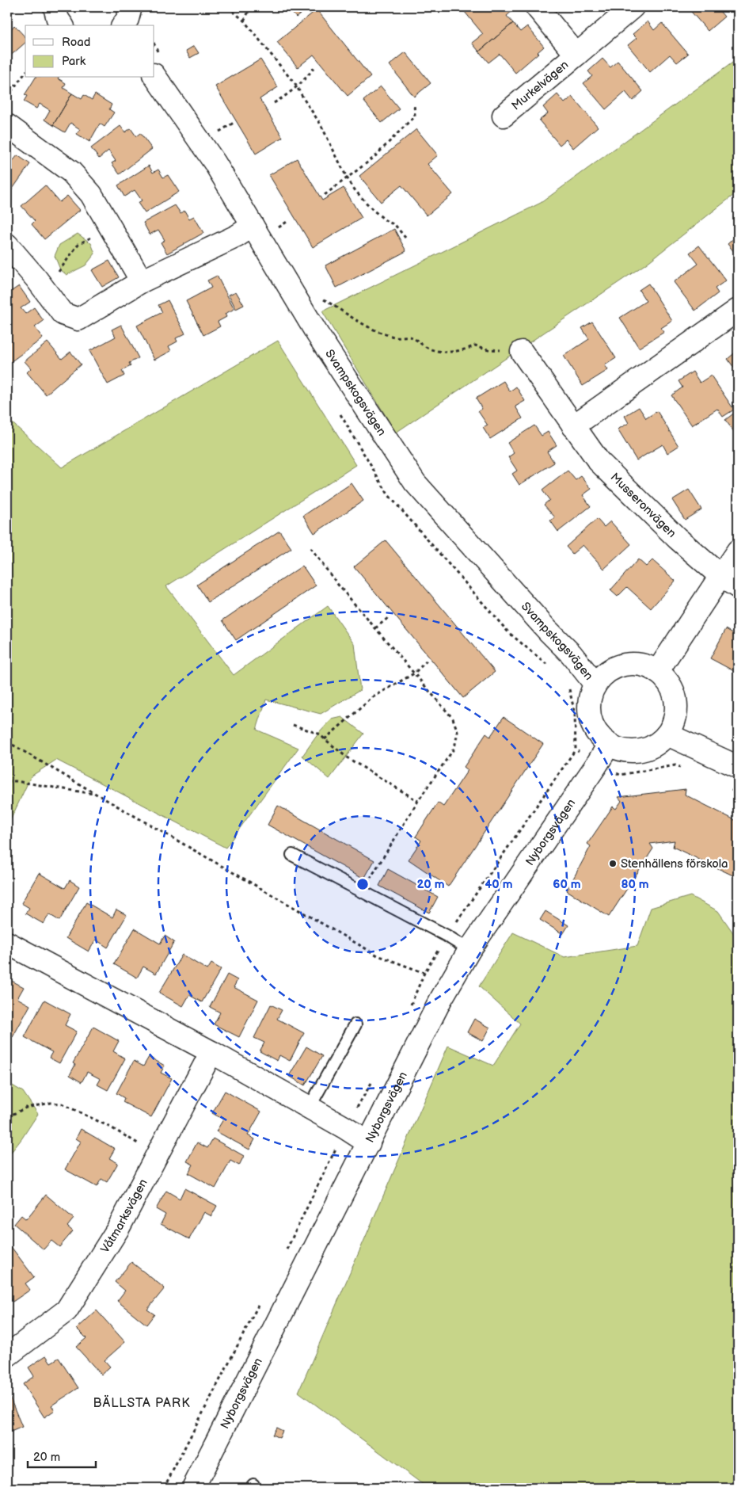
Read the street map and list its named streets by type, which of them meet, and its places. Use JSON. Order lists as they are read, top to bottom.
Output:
{
  "streets": {
    "street": [
      "Murkelvägen",
      "Svampskogsvägen",
      "Musseronvägen",
      "Nyborgsvägen",
      "Våtmarksvägen"
    ]
  },
  "crossings": [
    ["Svampskogsvägen", "Nyborgsvägen"]
  ],
  "districts": ["BÄLLSTA PARK"],
  "places": ["Stenhällens förskola"],
  "legend": ["Road", "Park"],
  "scale_bar": "20 m",
  "rings": [
    "20 m",
    "40 m",
    "60 m",
    "80 m"
  ]
}
